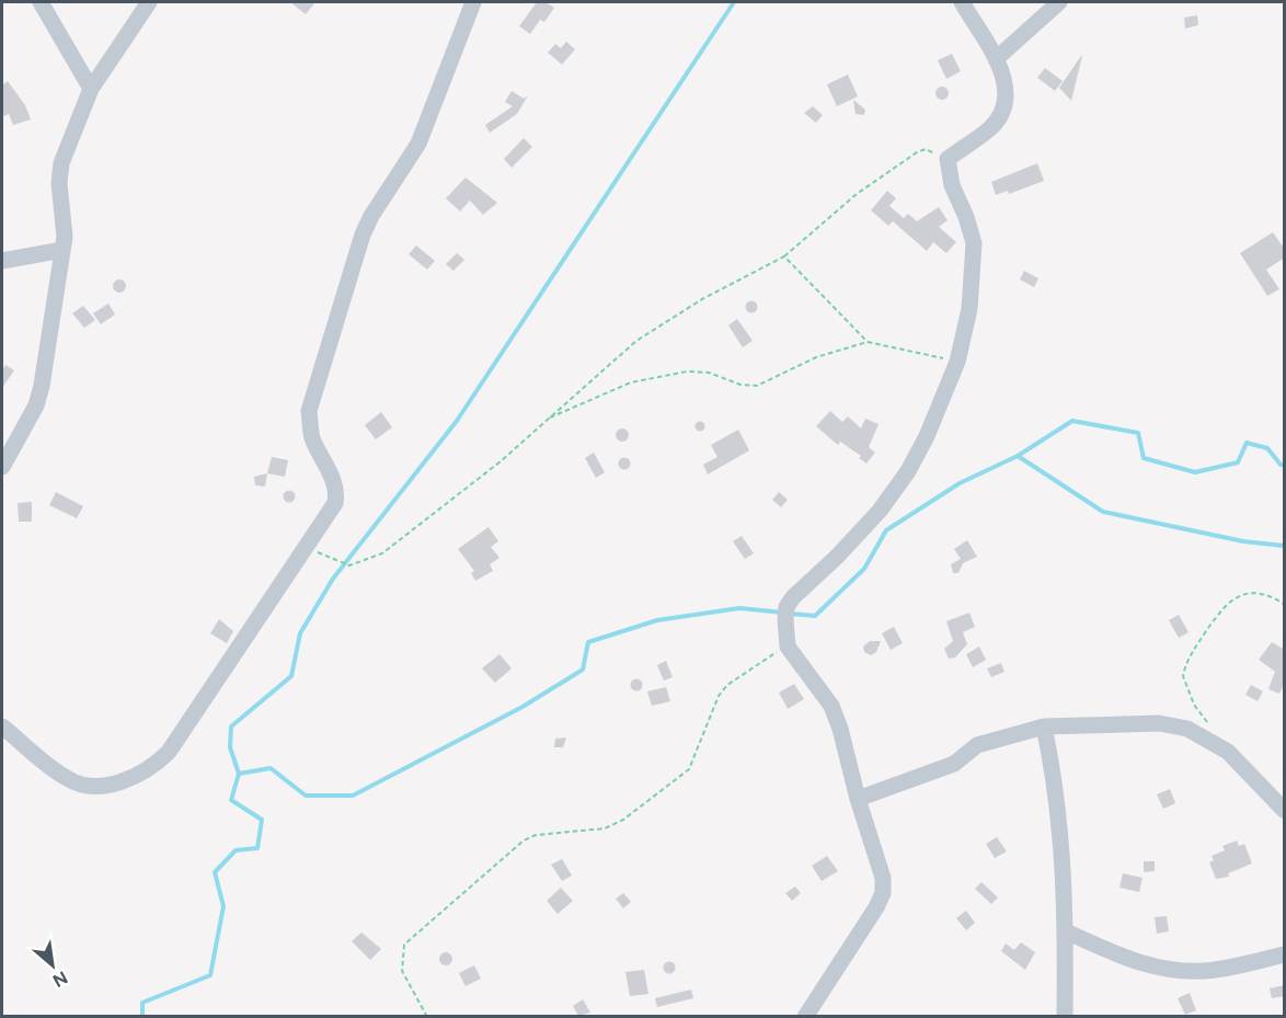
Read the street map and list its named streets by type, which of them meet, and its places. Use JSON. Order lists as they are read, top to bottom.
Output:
{
  "north": "bottom right"
}
